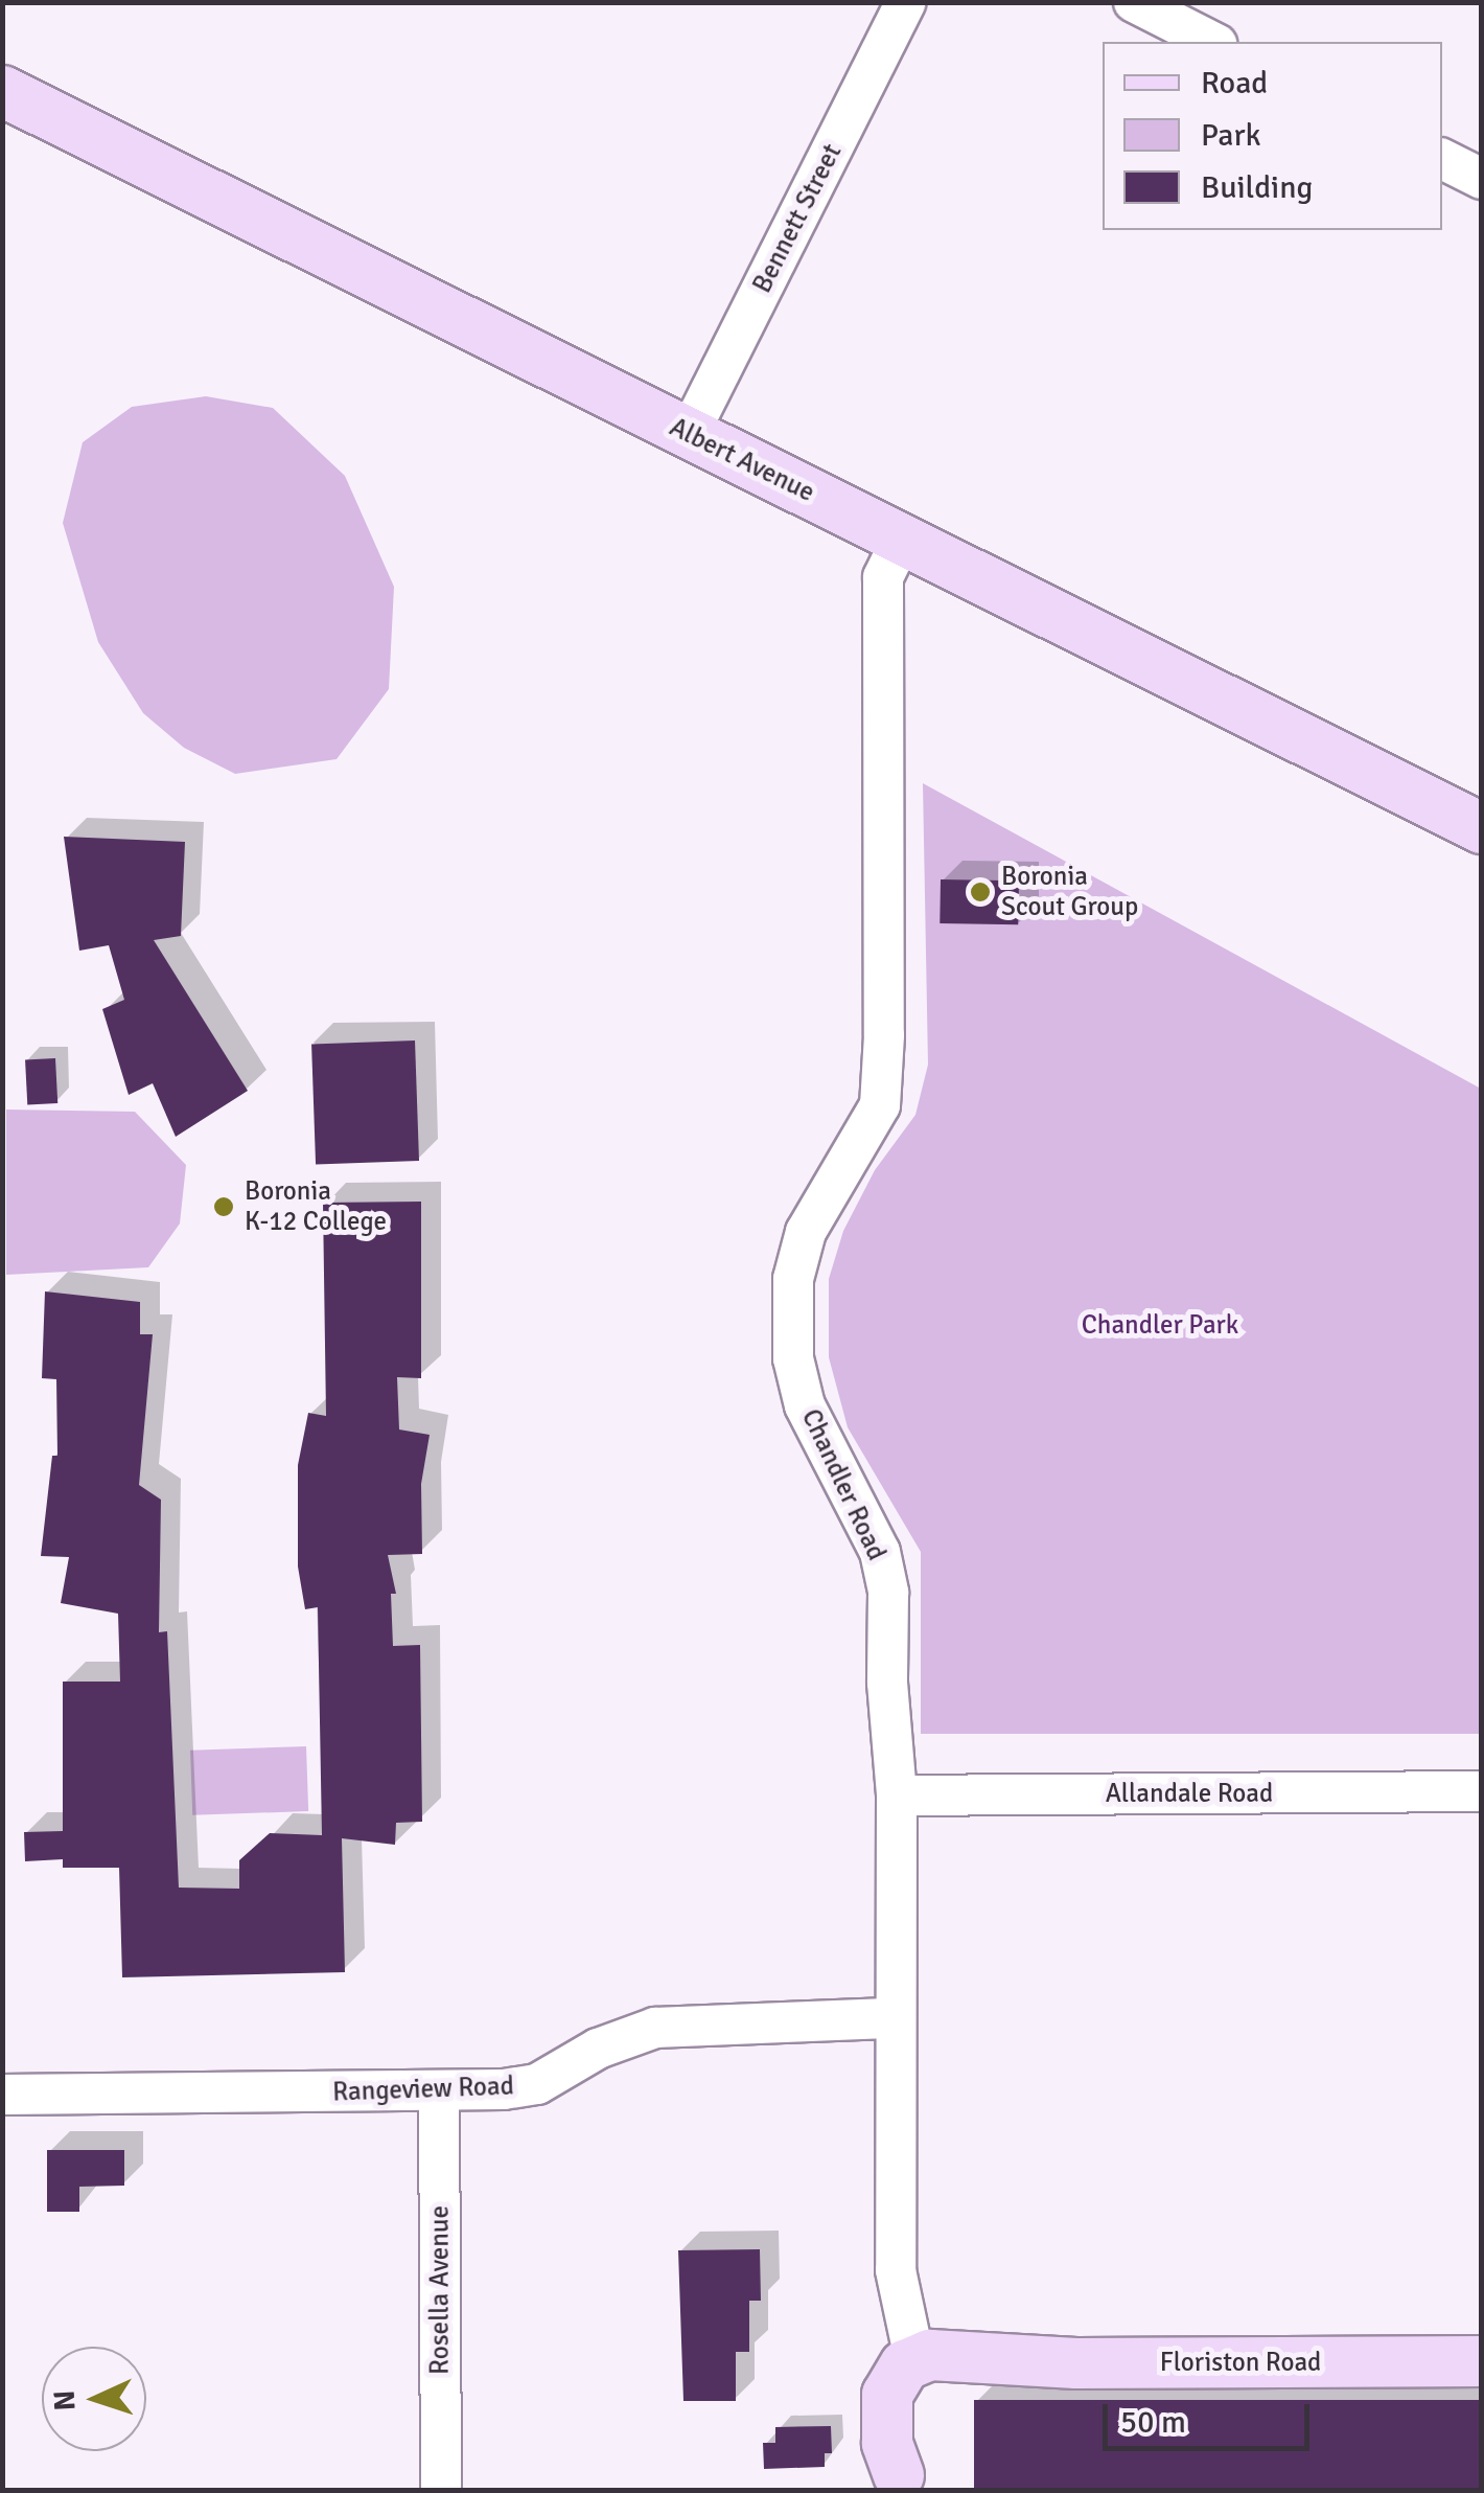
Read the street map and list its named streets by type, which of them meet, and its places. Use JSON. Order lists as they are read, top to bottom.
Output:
{
  "streets": {
    "main road": ["Albert Avenue", "Floriston Road"],
    "street": [
      "Bennett Street",
      "Chandler Road",
      "Allandale Road",
      "Rangeview Road",
      "Rosella Avenue"
    ]
  },
  "crossings": [
    ["Bennett Street", "Albert Avenue"],
    ["Albert Avenue", "Chandler Road"],
    ["Chandler Road", "Allandale Road"],
    ["Chandler Road", "Rangeview Road"],
    ["Chandler Road", "Floriston Road"],
    ["Rangeview Road", "Rosella Avenue"]
  ],
  "parks": ["Chandler Park"],
  "places": ["Boronia Scout Group", "Boronia K-12 College"],
  "legend": ["Road", "Park", "Building"],
  "scale_bar": "50 m",
  "north": "left"
}
